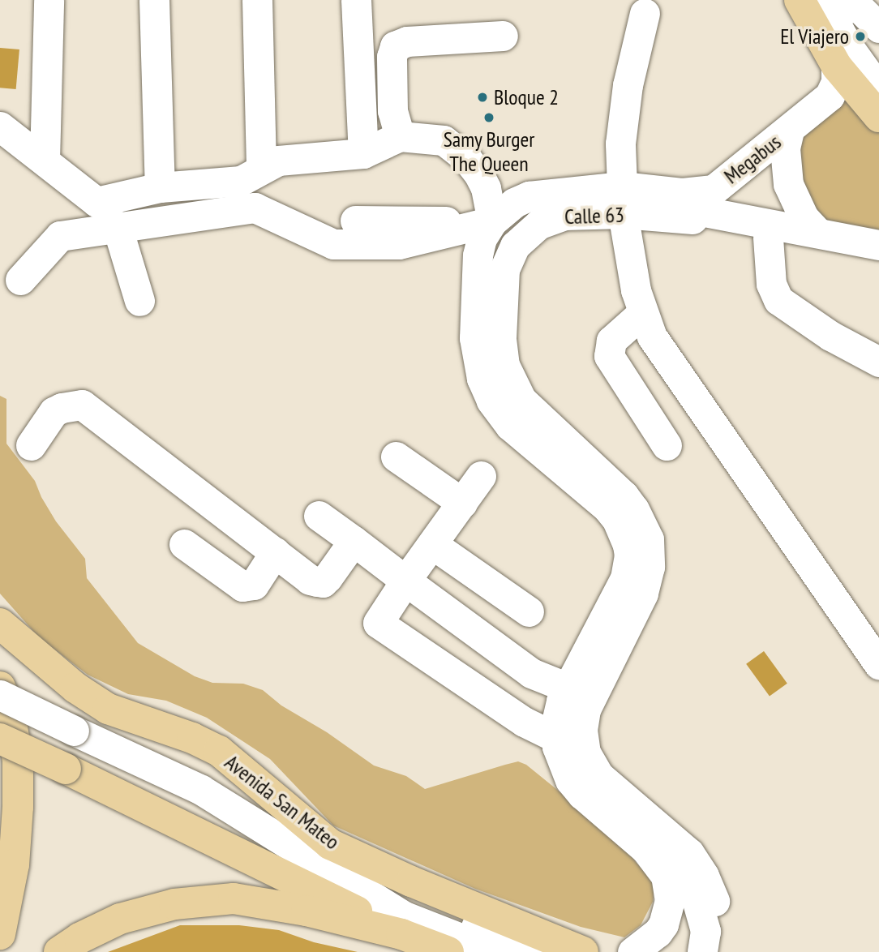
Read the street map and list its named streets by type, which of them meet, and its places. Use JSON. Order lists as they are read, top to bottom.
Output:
{
  "streets": {
    "main road": ["Avenida San Mateo"],
    "street": ["Megabus", "Calle 63"]
  },
  "crossings": [
    ["Megabus", "Calle 63"]
  ],
  "places": ["El Viajero", "Bloque 2", "Samy Burger The Queen"]
}
